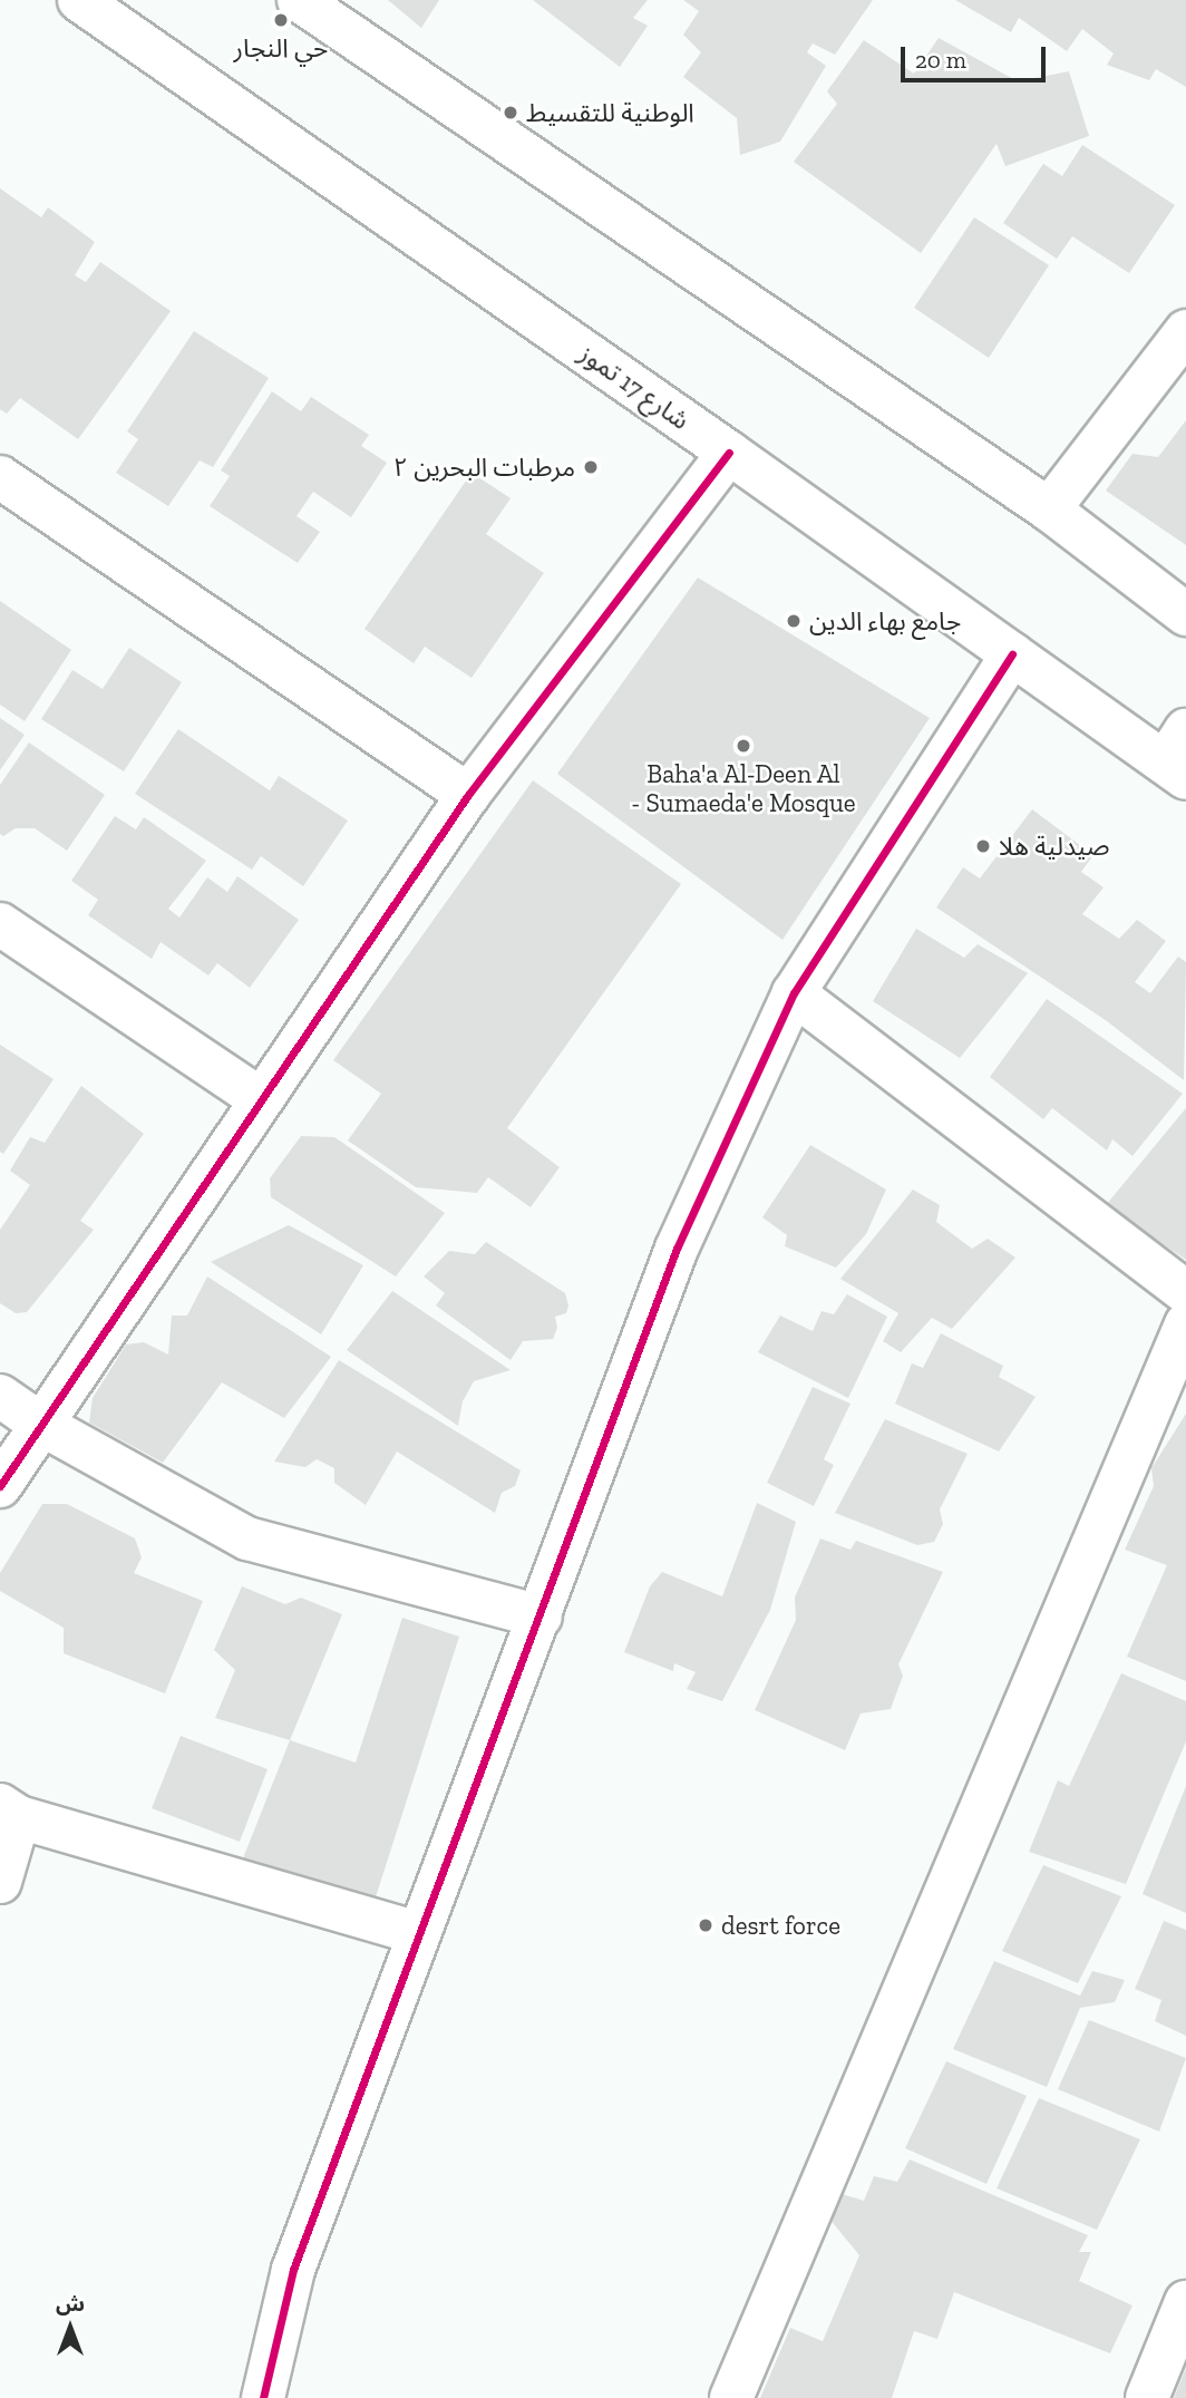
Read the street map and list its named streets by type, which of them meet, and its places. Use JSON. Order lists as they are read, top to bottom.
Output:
{
  "streets": {
    "street": ["شارع 17 تموز"]
  },
  "places": [
    "حي النجار",
    "الوطنية للتقسيط",
    "مرطبات البحرين ٢",
    "جامع بهاء الدين",
    "Baha'a Al-Deen Al - Sumaeda'e Mosque",
    "صيدلية هلا",
    "desrt force"
  ],
  "scale_bar": "20 m",
  "north": "top"
}
